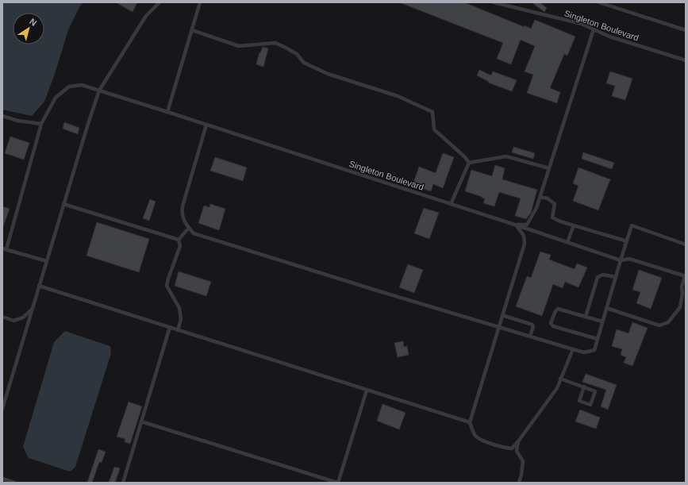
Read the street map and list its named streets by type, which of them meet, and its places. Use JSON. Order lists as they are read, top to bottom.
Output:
{
  "streets": {
    "lane": ["Singleton Boulevard"]
  },
  "north": "top right"
}
